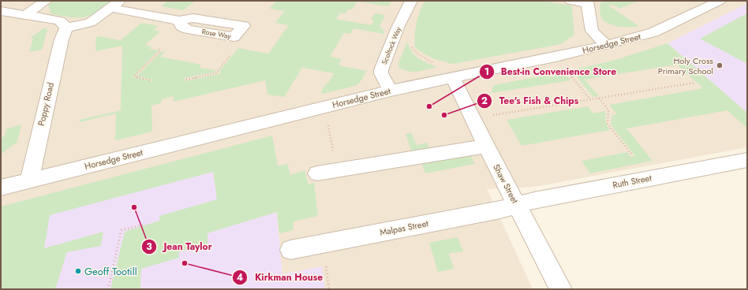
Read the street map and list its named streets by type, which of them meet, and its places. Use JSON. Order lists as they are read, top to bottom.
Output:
{
  "streets": {
    "street": [
      "Rose Way",
      "Horsedge Street",
      "Scoltock Way",
      "Poppy Road",
      "Ruth Street",
      "Shaw Street",
      "Malpas Street"
    ]
  },
  "crossings": [
    ["Horsedge Street", "Scoltock Way"],
    ["Horsedge Street", "Poppy Road"],
    ["Horsedge Street", "Shaw Street"],
    ["Ruth Street", "Shaw Street"],
    ["Ruth Street", "Malpas Street"],
    ["Shaw Street", "Malpas Street"]
  ],
  "places": [
    "Holy Cross Primary School",
    "Best-in Convenience Store",
    "Tee's Fish & Chips",
    "Jean Taylor",
    "Kirkman House",
    "Geoff Tootill"
  ]
}
